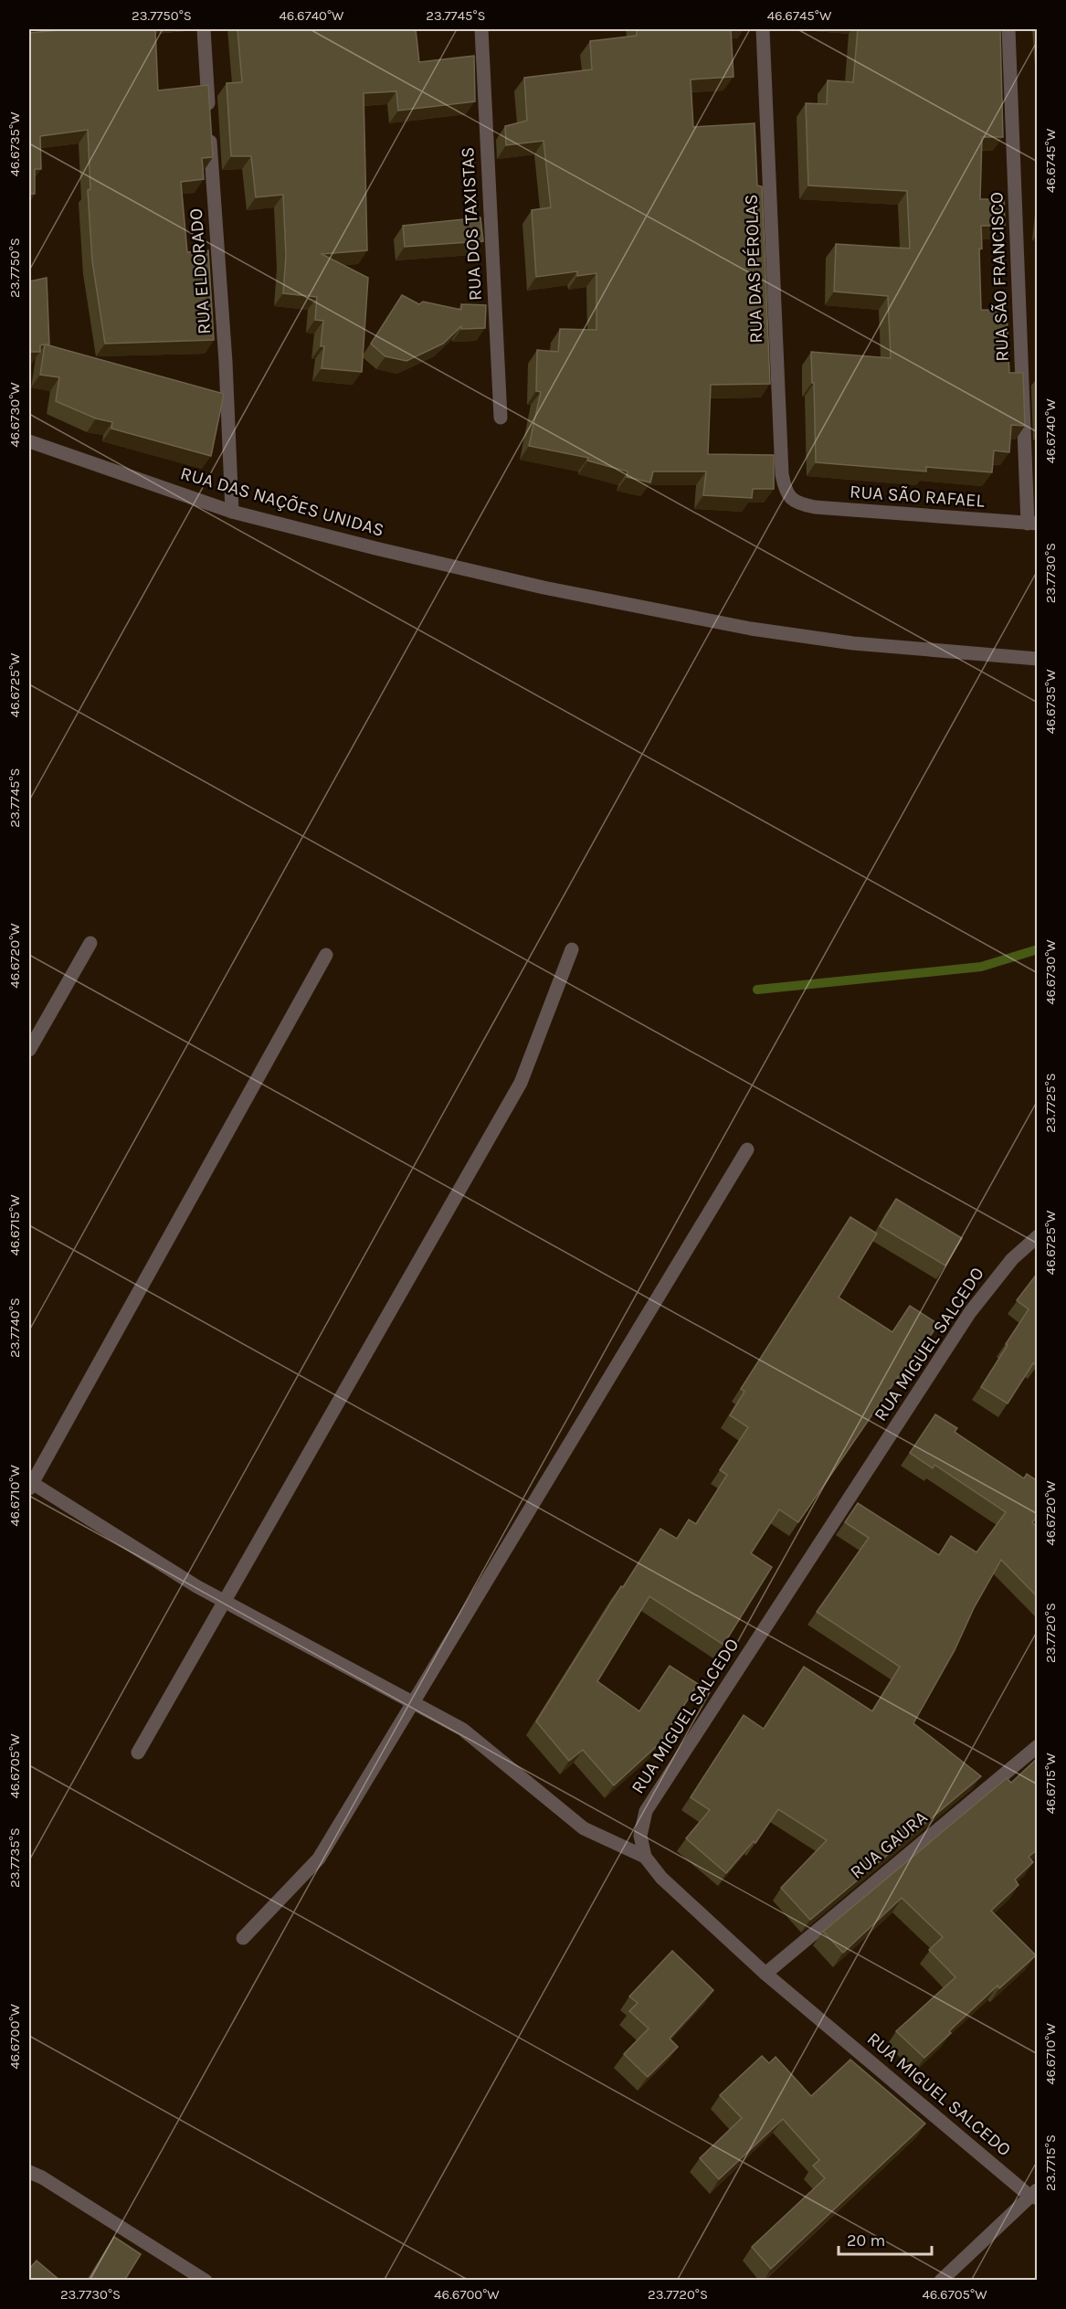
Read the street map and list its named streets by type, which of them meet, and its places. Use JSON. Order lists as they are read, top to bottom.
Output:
{
  "streets": {
    "street": [
      "RUA DOS TAXISTAS",
      "RUA DAS PÉROLAS",
      "RUA ELDORADO",
      "RUA SÃO FRANCISCO",
      "RUA SÃO RAFAEL",
      "RUA DAS NAÇÕES UNIDAS",
      "RUA MIGUEL SALCEDO",
      "RUA GAURA"
    ]
  },
  "crossings": [
    ["RUA DAS PÉROLAS", "RUA SÃO RAFAEL"],
    ["RUA ELDORADO", "RUA DAS NAÇÕES UNIDAS"],
    ["RUA SÃO FRANCISCO", "RUA SÃO RAFAEL"],
    ["RUA MIGUEL SALCEDO", "RUA GAURA"]
  ],
  "scale_bar": "20 m",
  "coordinates": [
    "23.7750°S",
    "46.6740°W",
    "23.7745°S",
    "46.6745°W",
    "46.6735°W",
    "46.6730°W",
    "23.7730°S",
    "46.6725°W",
    "46.6720°W",
    "23.7725°S",
    "46.6715°W",
    "23.7740°S",
    "46.6710°W",
    "23.7720°S",
    "46.6705°W",
    "23.7735°S",
    "46.6700°W",
    "23.7715°S"
  ]
}
